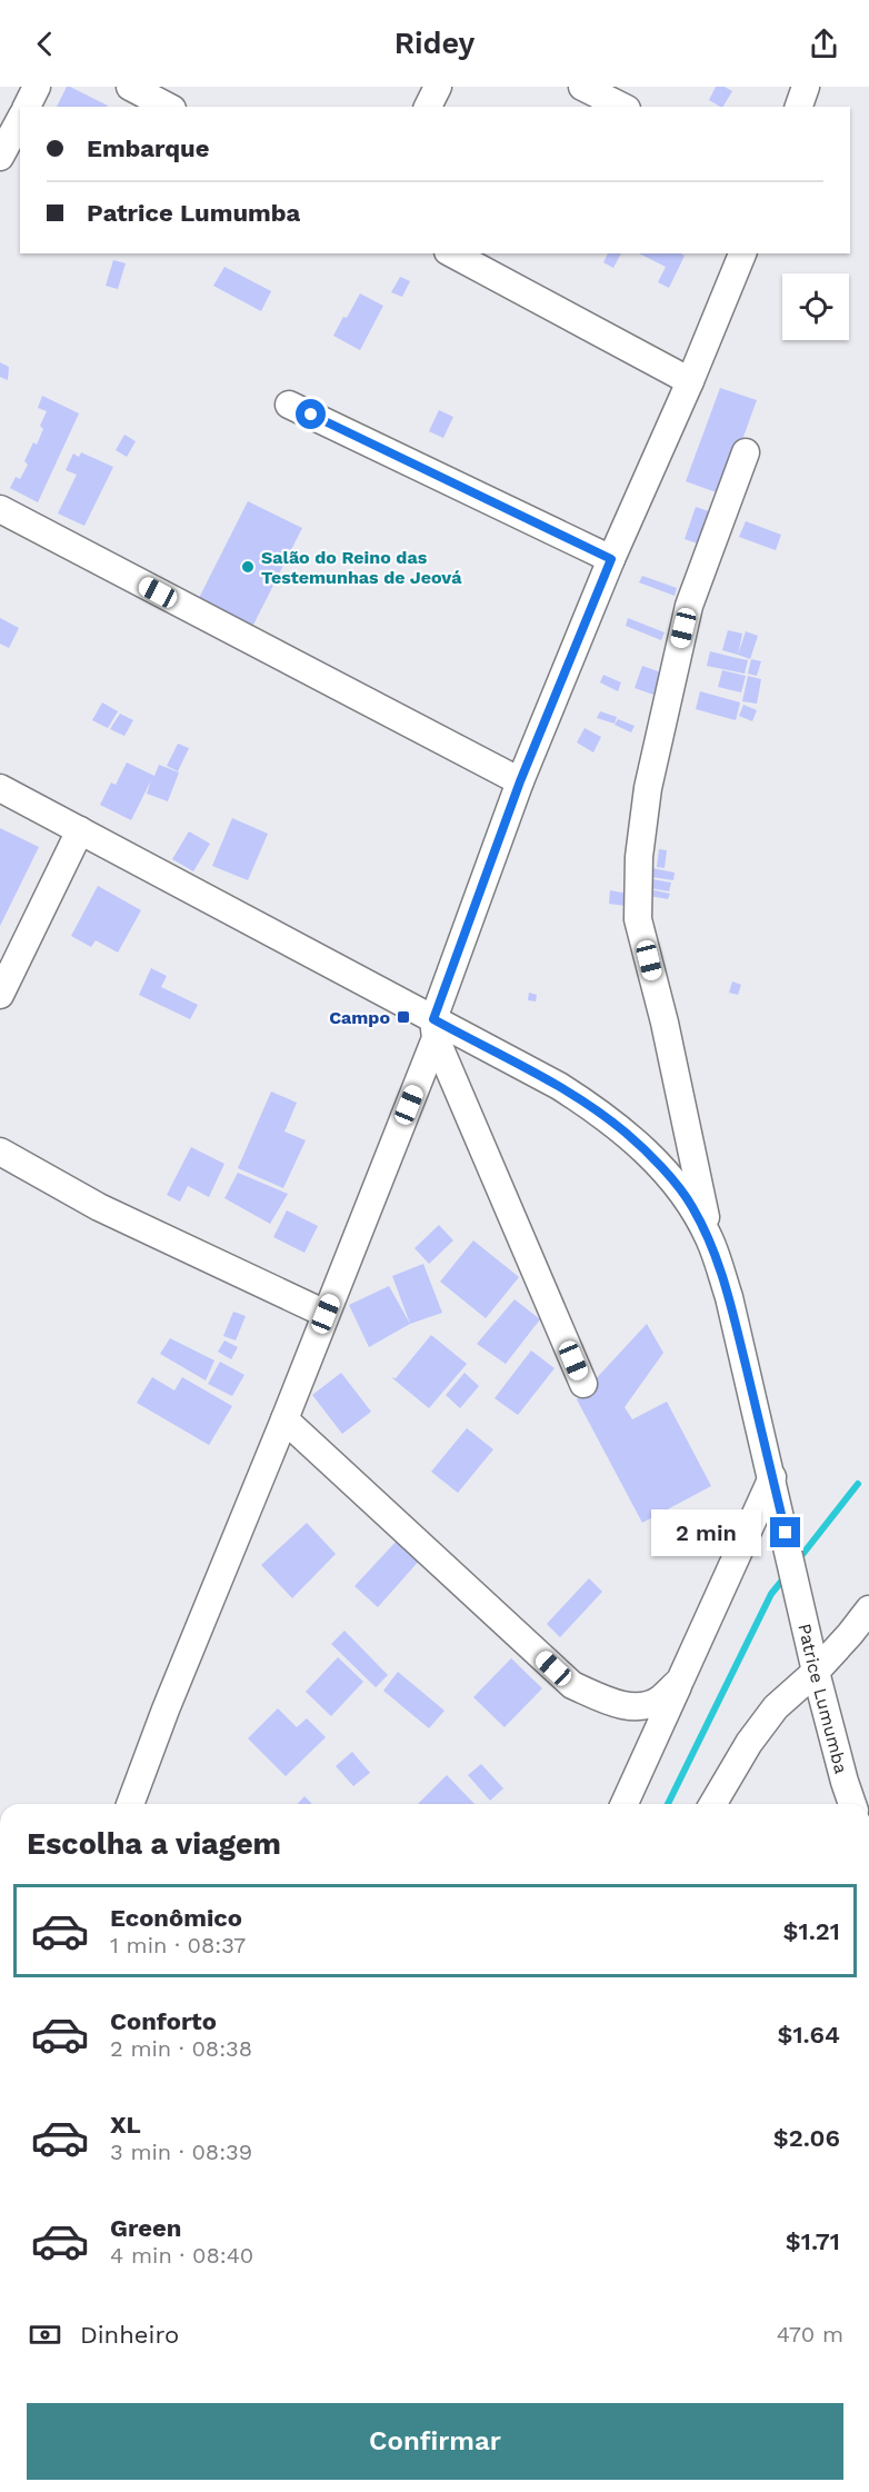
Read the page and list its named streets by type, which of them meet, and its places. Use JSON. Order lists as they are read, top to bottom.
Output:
{
  "streets": {
    "street": ["Patrice Lumumba"]
  },
  "places": {
    "other": ["Salão do Reino das Testemunhas de Jeová"],
    "transit": ["Campo"]
  },
  "page": {
    "header": "Ridey",
    "banner": ["Embarque", "Patrice Lumumba"],
    "bubble": "2 min",
    "heading": "Escolha a viagem",
    "list": [
      {
        "name": "Econômico",
        "note": "1 min · 08:37",
        "value": "$1.21"
      },
      {
        "name": "Conforto",
        "note": "2 min · 08:38",
        "value": "$1.64"
      },
      {
        "name": "XL",
        "note": "3 min · 08:39",
        "value": "$2.06"
      },
      {
        "name": "Green",
        "note": "4 min · 08:40",
        "value": "$1.71"
      }
    ],
    "pay": ["Dinheiro", "470 m"],
    "buttons": "Confirmar"
  }
}
